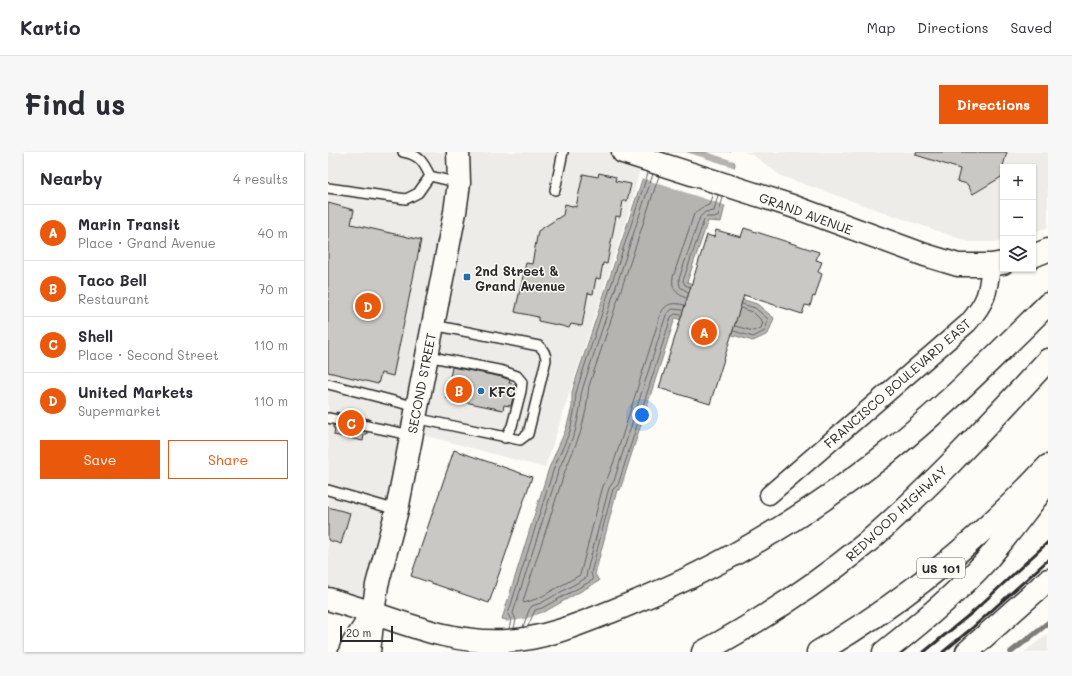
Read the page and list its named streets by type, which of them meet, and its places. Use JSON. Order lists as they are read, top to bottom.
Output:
{
  "streets": {
    "main road": [
      "GRAND AVENUE",
      "SECOND STREET",
      "REDWOOD HIGHWAY",
      "US 101"
    ],
    "street": ["FRANCISCO BOULEVARD EAST"]
  },
  "crossings": [
    ["GRAND AVENUE", "FRANCISCO BOULEVARD EAST"]
  ],
  "places": {
    "transit": ["2nd Street & Grand Avenue"],
    "other": ["KFC"]
  },
  "scale_bar": "20 m",
  "page": {
    "header": "Kartio",
    "nav": ["Map", "Directions", "Saved"],
    "buttons": [
      "Directions",
      ["Save", "Share"]
    ],
    "title": "Find us",
    "heading": ["Nearby", "4 results"],
    "map_buttons": ["+", "−"],
    "list": [
      {
        "mark": "A",
        "name": "Marin Transit",
        "note": "Place · Grand Avenue",
        "value": "40 m"
      },
      {
        "mark": "B",
        "name": "Taco Bell",
        "note": "Restaurant",
        "value": "70 m"
      },
      {
        "mark": "C",
        "name": "Shell",
        "note": "Place · Second Street",
        "value": "110 m"
      },
      {
        "mark": "D",
        "name": "United Markets",
        "note": "Supermarket",
        "value": "110 m"
      }
    ],
    "pins": [
      "D",
      "A",
      "B",
      "C"
    ],
    "scale": "20 m"
  }
}
